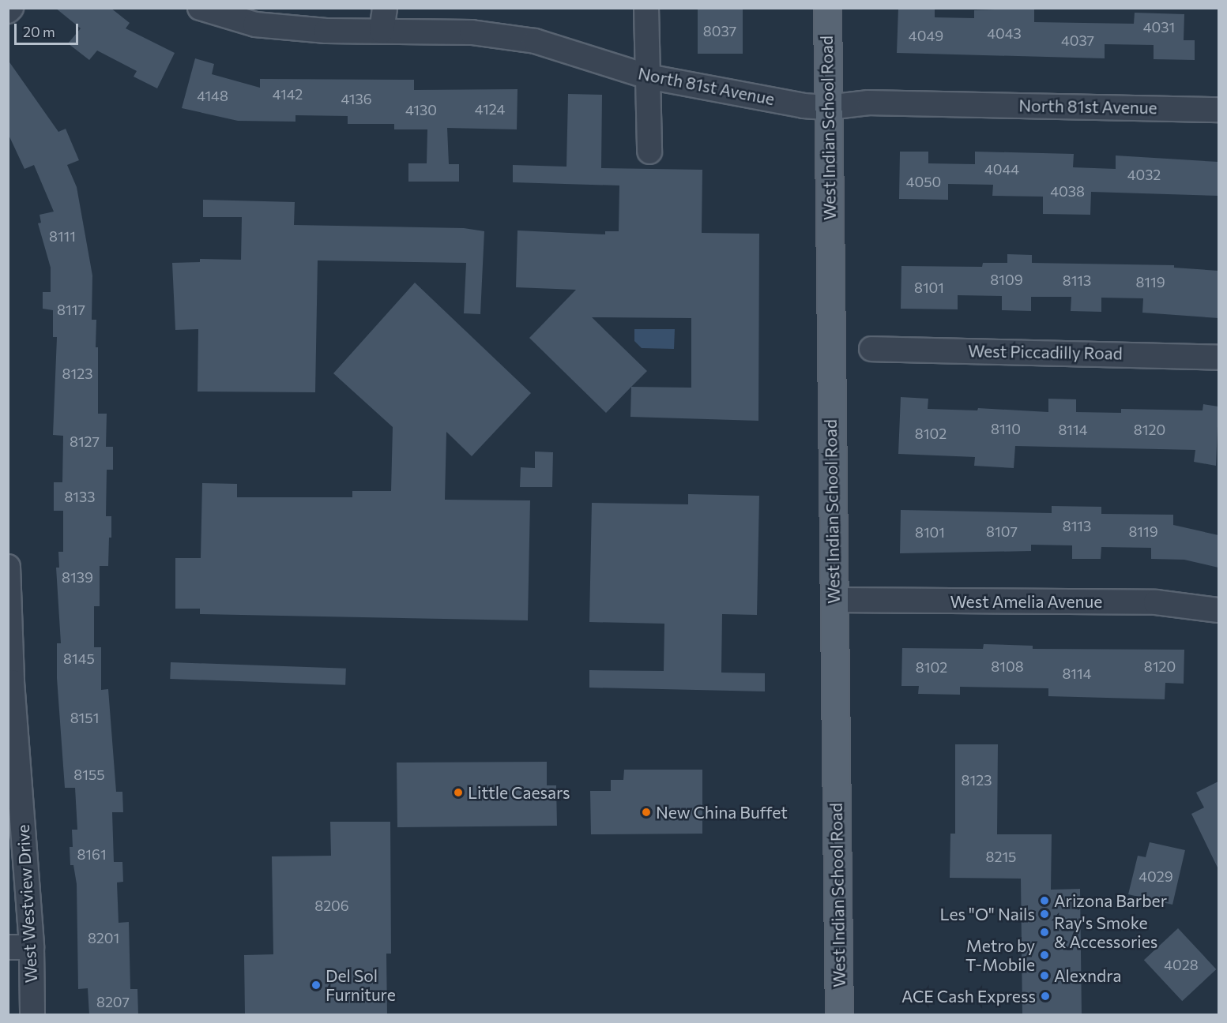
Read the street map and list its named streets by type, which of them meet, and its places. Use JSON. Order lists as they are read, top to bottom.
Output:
{
  "streets": {
    "main road": ["West Indian School Road"],
    "street": [
      "North 81st Avenue",
      "West Piccadilly Road",
      "West Amelia Avenue",
      "West Westview Drive"
    ]
  },
  "crossings": [
    ["North 81st Avenue", "West Indian School Road"],
    ["West Indian School Road", "West Amelia Avenue"]
  ],
  "places": [
    "Little Caesars",
    "New China Buffet",
    "Arizona Barber",
    "Les \"O\" Nails",
    "Ray's Smoke & Accessories",
    "Metro by T-Mobile",
    "Alexndra",
    "Del Sol Furniture",
    "ACE Cash Express"
  ],
  "house_numbers": [
    "4031",
    "8037",
    "4043",
    "4049",
    "4037",
    "4142",
    "4148",
    "4136",
    "4124",
    "4130",
    "4044",
    "4032",
    "4050",
    "4038",
    "8111",
    "8109",
    "8113",
    "8119",
    "8101",
    "8117",
    "8123",
    "8110",
    "8114",
    "8120",
    "8102",
    "8127",
    "8133",
    "8113",
    "8107",
    "8119",
    "8101",
    "8139",
    "8145",
    "8108",
    "8120",
    "8102",
    "8114",
    "8151",
    "8155",
    "8123",
    "8161",
    "8215",
    "4029",
    "8206",
    "8201",
    "4028",
    "8207"
  ],
  "scale_bar": "20 m"
}
